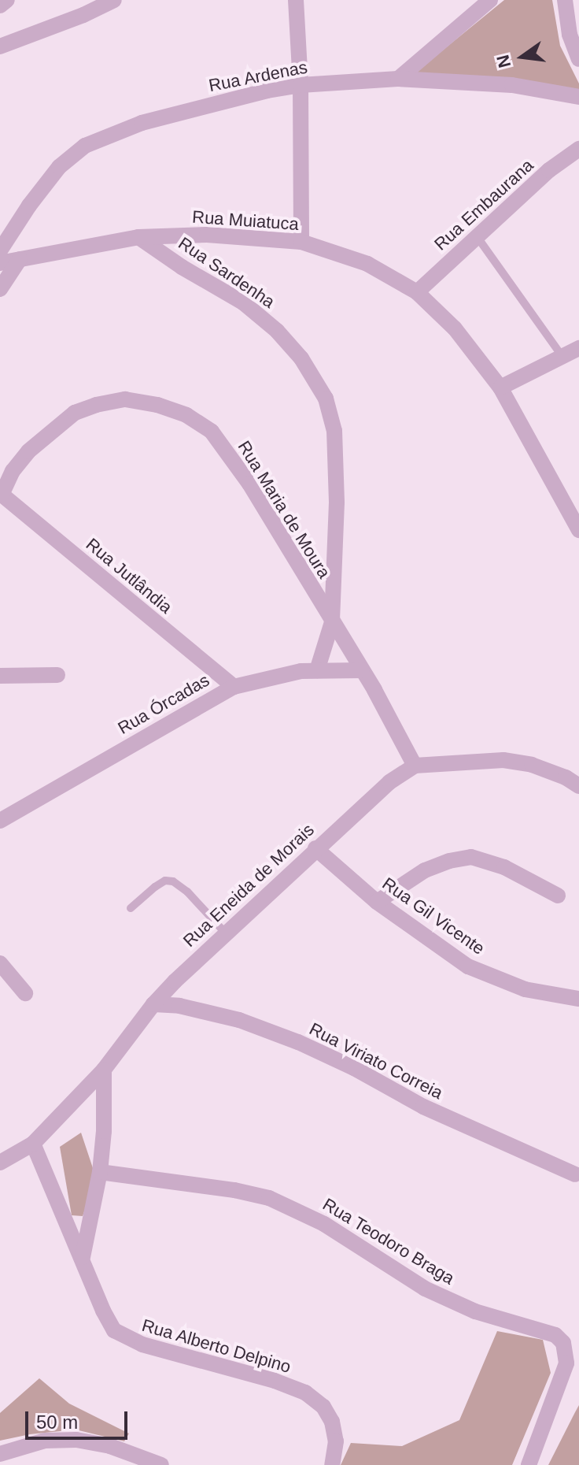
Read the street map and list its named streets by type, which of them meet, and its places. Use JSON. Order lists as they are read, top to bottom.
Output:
{
  "streets": {
    "street": [
      "Rua Ardenas",
      "Rua Embaurana",
      "Rua Muiatuca",
      "Rua Sardenha",
      "Rua Maria de Moura",
      "Rua Jutlândia",
      "Rua Órcadas",
      "Rua Eneida de Morais",
      "Rua Gil Vicente",
      "Rua Viriato Correia",
      "Rua Teodoro Braga",
      "Rua Alberto Delpino"
    ]
  },
  "crossings": [
    ["Rua Embaurana", "Rua Muiatuca"],
    ["Rua Muiatuca", "Rua Sardenha"],
    ["Rua Sardenha", "Rua Maria de Moura"],
    ["Rua Sardenha", "Rua Órcadas"],
    ["Rua Maria de Moura", "Rua Jutlândia"],
    ["Rua Maria de Moura", "Rua Órcadas"],
    ["Rua Maria de Moura", "Rua Eneida de Morais"],
    ["Rua Jutlândia", "Rua Órcadas"],
    ["Rua Eneida de Morais", "Rua Gil Vicente"],
    ["Rua Eneida de Morais", "Rua Viriato Correia"],
    ["Rua Eneida de Morais", "Rua Alberto Delpino"]
  ],
  "scale_bar": "50 m",
  "north": "left"
}
